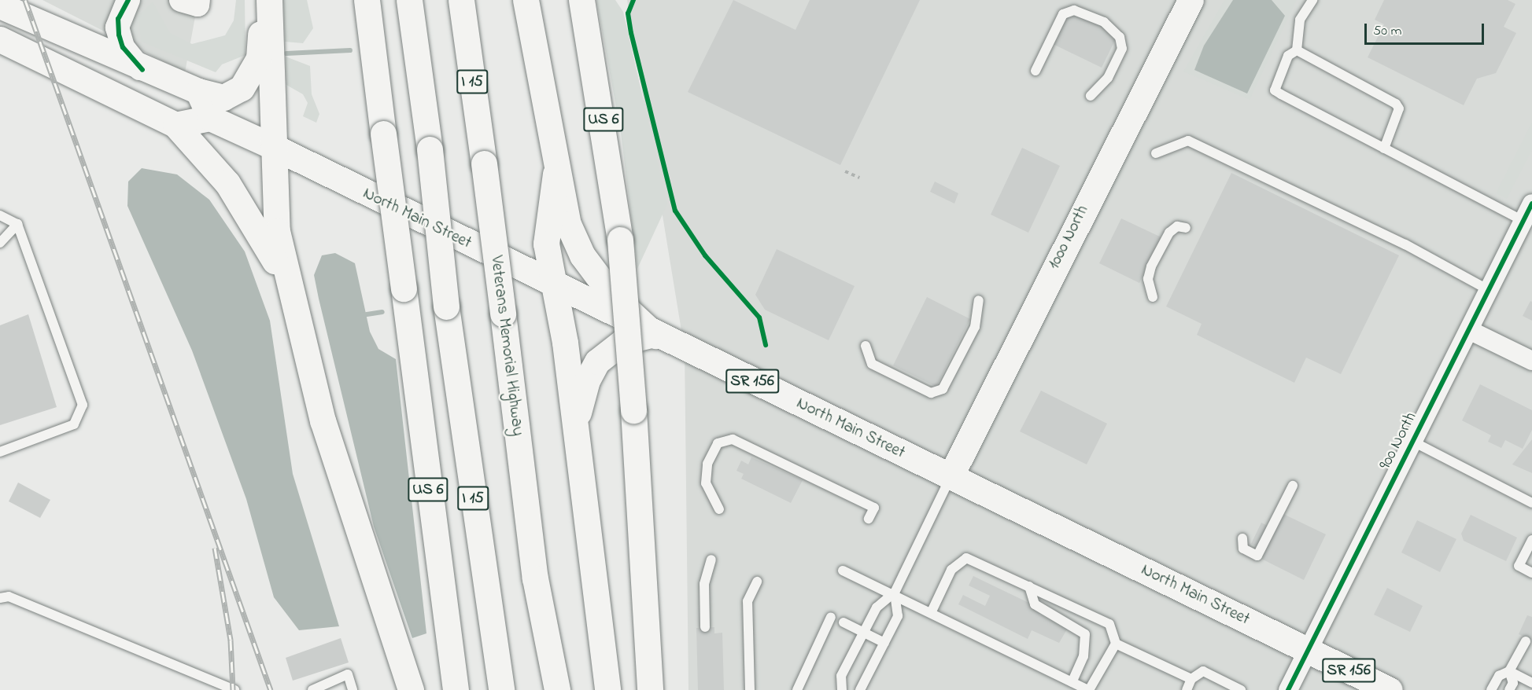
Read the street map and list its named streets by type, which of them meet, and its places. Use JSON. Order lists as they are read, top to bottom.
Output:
{
  "streets": {
    "main road": [
      "I 15",
      "US 6",
      "North Main Street",
      "1000 North",
      "Veterans Memorial Highway",
      "SR 156"
    ],
    "street": ["900 North"]
  },
  "crossings": [
    ["North Main Street", "1000 North"],
    ["North Main Street", "900 North"]
  ],
  "scale_bar": "50 m"
}
